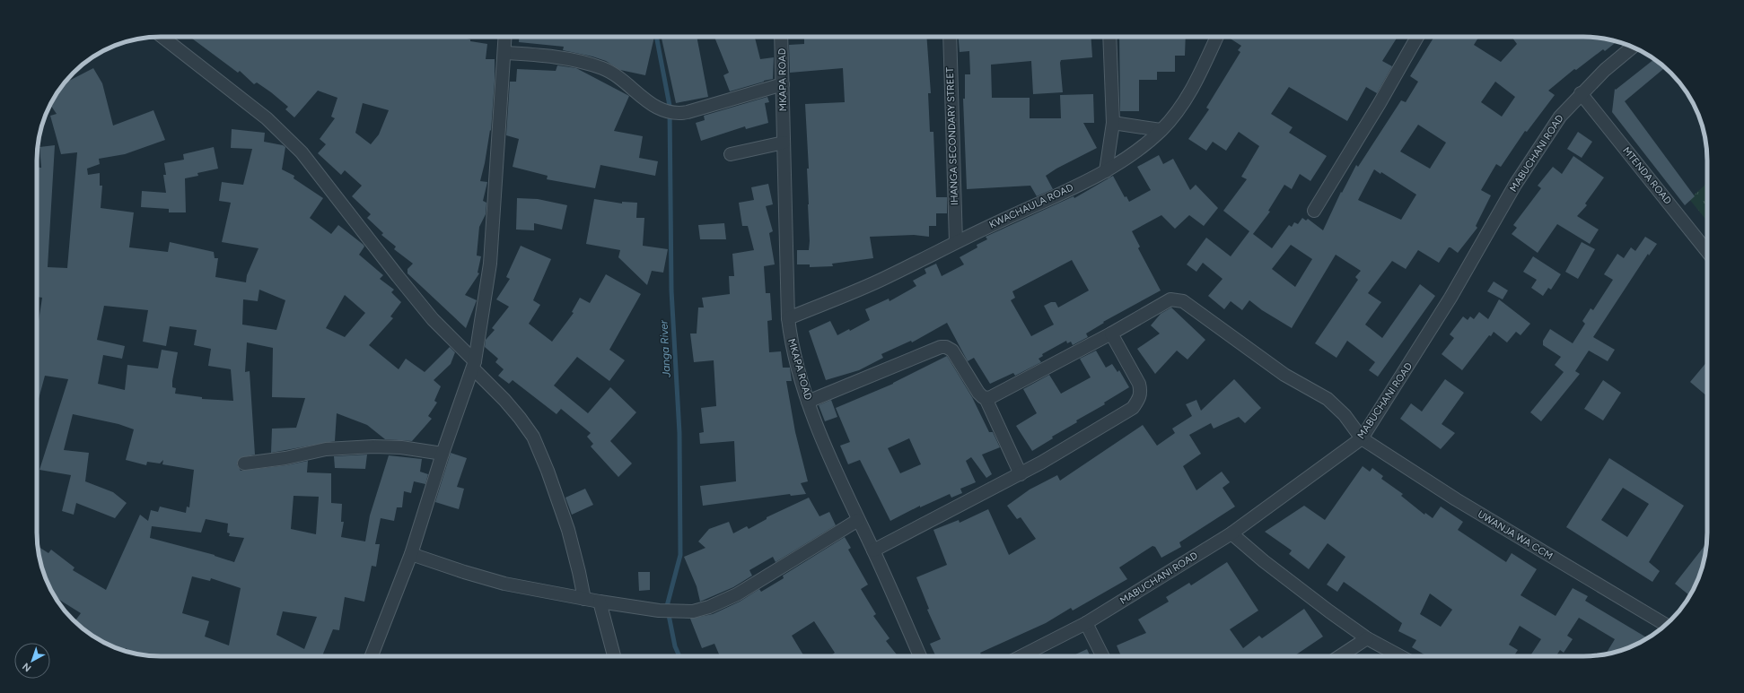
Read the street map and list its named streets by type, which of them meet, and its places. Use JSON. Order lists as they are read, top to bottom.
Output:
{
  "streets": {
    "street": [
      "MKAPA ROAD",
      "IHANGA SECONDARY STREET",
      "MABUCHANI ROAD",
      "MTENDA ROAD",
      "KWACHAULA ROAD",
      "UWANJA WA CCM"
    ]
  },
  "crossings": [
    ["MKAPA ROAD", "KWACHAULA ROAD"],
    ["IHANGA SECONDARY STREET", "KWACHAULA ROAD"],
    ["MABUCHANI ROAD", "MTENDA ROAD"],
    ["MABUCHANI ROAD", "UWANJA WA CCM"]
  ],
  "water": ["Janga River"],
  "north": "bottom left"
}
